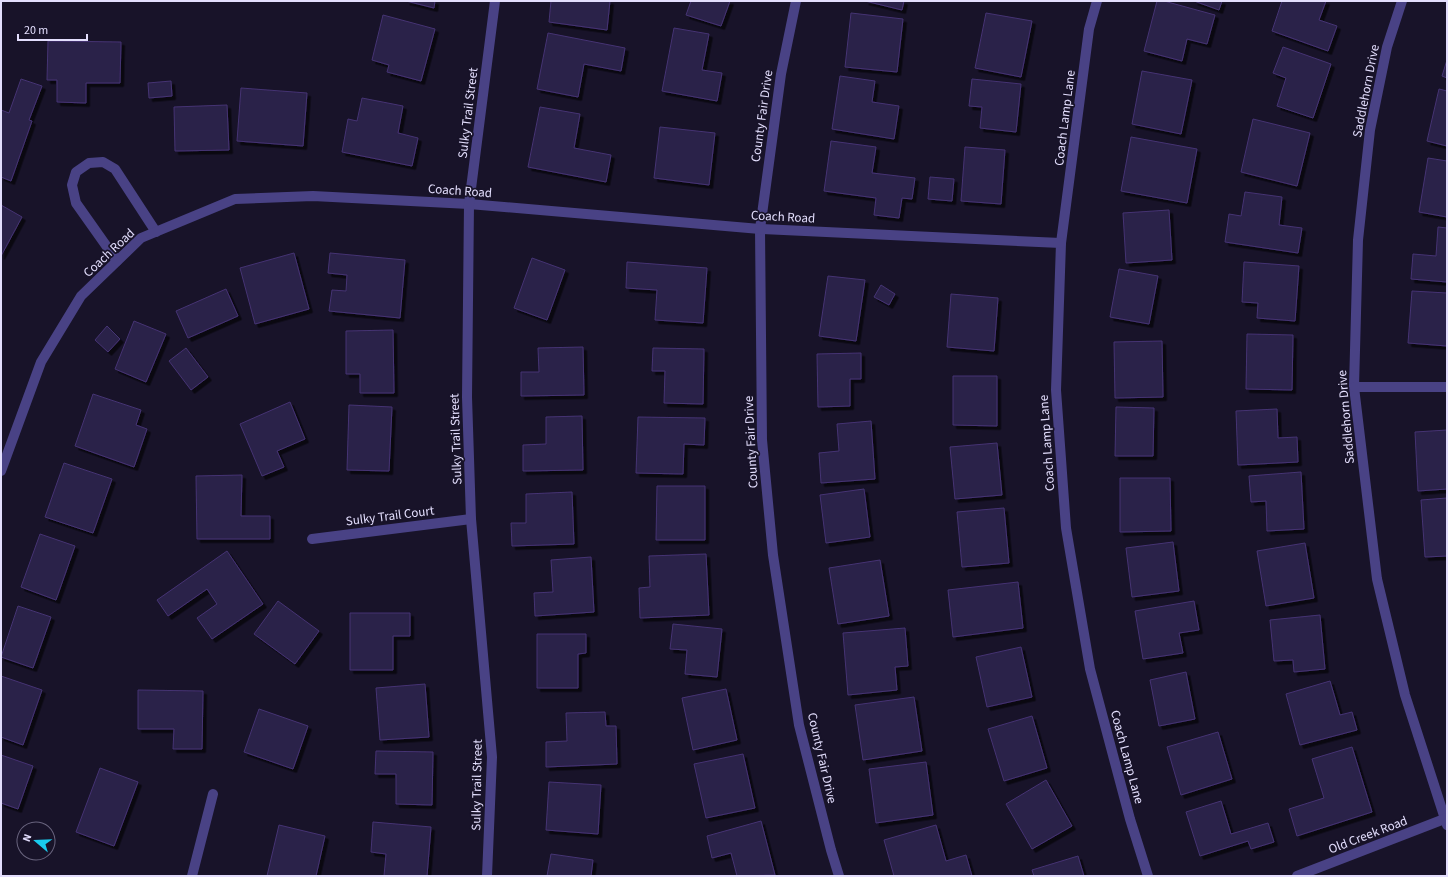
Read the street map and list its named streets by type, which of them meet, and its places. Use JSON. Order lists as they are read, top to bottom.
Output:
{
  "streets": {
    "street": [
      "Saddlehorn Drive",
      "Sulky Trail Street",
      "County Fair Drive",
      "Coach Lamp Lane",
      "Coach Road",
      "Sulky Trail Court",
      "Old Creek Road"
    ]
  },
  "crossings": [
    ["Saddlehorn Drive", "Old Creek Road"],
    ["Sulky Trail Street", "Coach Road"],
    ["Sulky Trail Street", "Sulky Trail Court"],
    ["County Fair Drive", "Coach Road"],
    ["Coach Lamp Lane", "Coach Road"]
  ],
  "scale_bar": "20 m",
  "north": "left"
}
